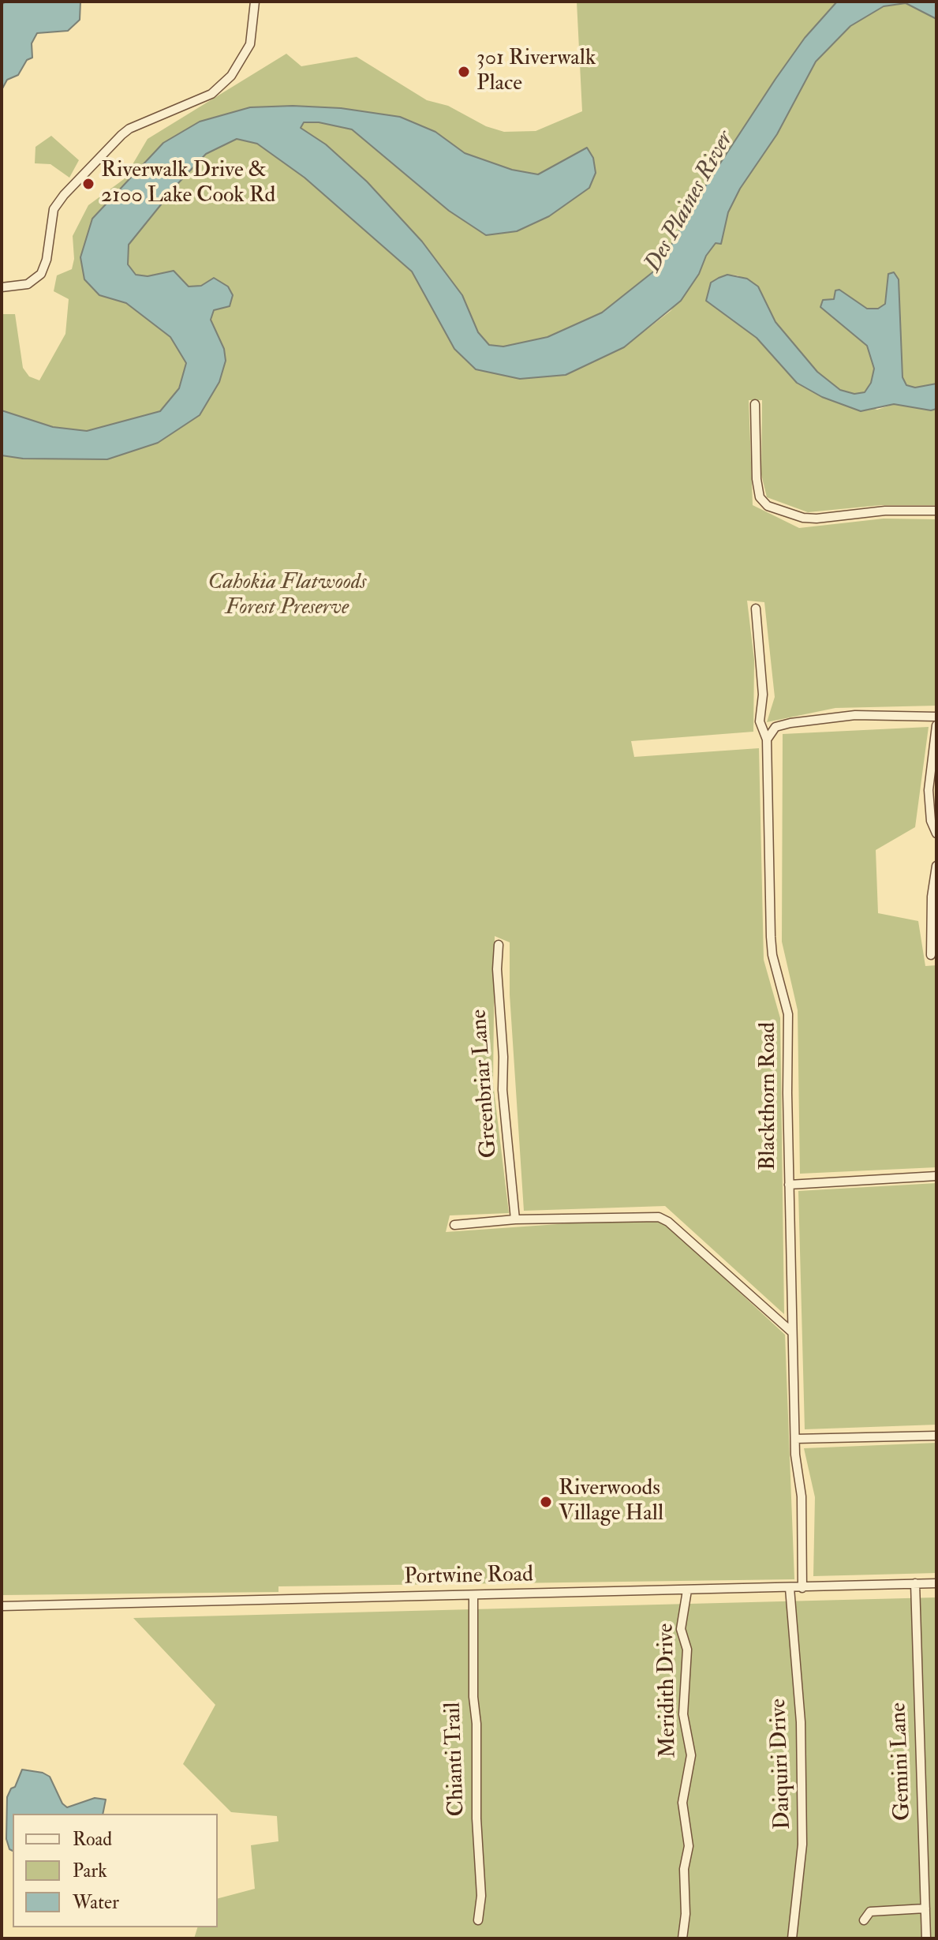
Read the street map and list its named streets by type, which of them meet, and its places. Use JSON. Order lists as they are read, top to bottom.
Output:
{
  "streets": {
    "street": [
      "Greenbriar Lane",
      "Blackthorn Road",
      "Portwine Road",
      "Meridith Drive",
      "Chianti Trail",
      "Gemini Lane",
      "Daiquiri Drive"
    ]
  },
  "crossings": [
    ["Blackthorn Road", "Portwine Road"],
    ["Portwine Road", "Meridith Drive"],
    ["Portwine Road", "Chianti Trail"],
    ["Portwine Road", "Gemini Lane"],
    ["Portwine Road", "Daiquiri Drive"]
  ],
  "water": ["Des Plaines River"],
  "parks": ["Cahokia Flatwoods Forest Preserve"],
  "places": ["301 Riverwalk Place", "Riverwalk Drive & 2100 Lake Cook Rd", "Riverwoods Village Hall"],
  "legend": ["Road", "Park", "Water"]
}
